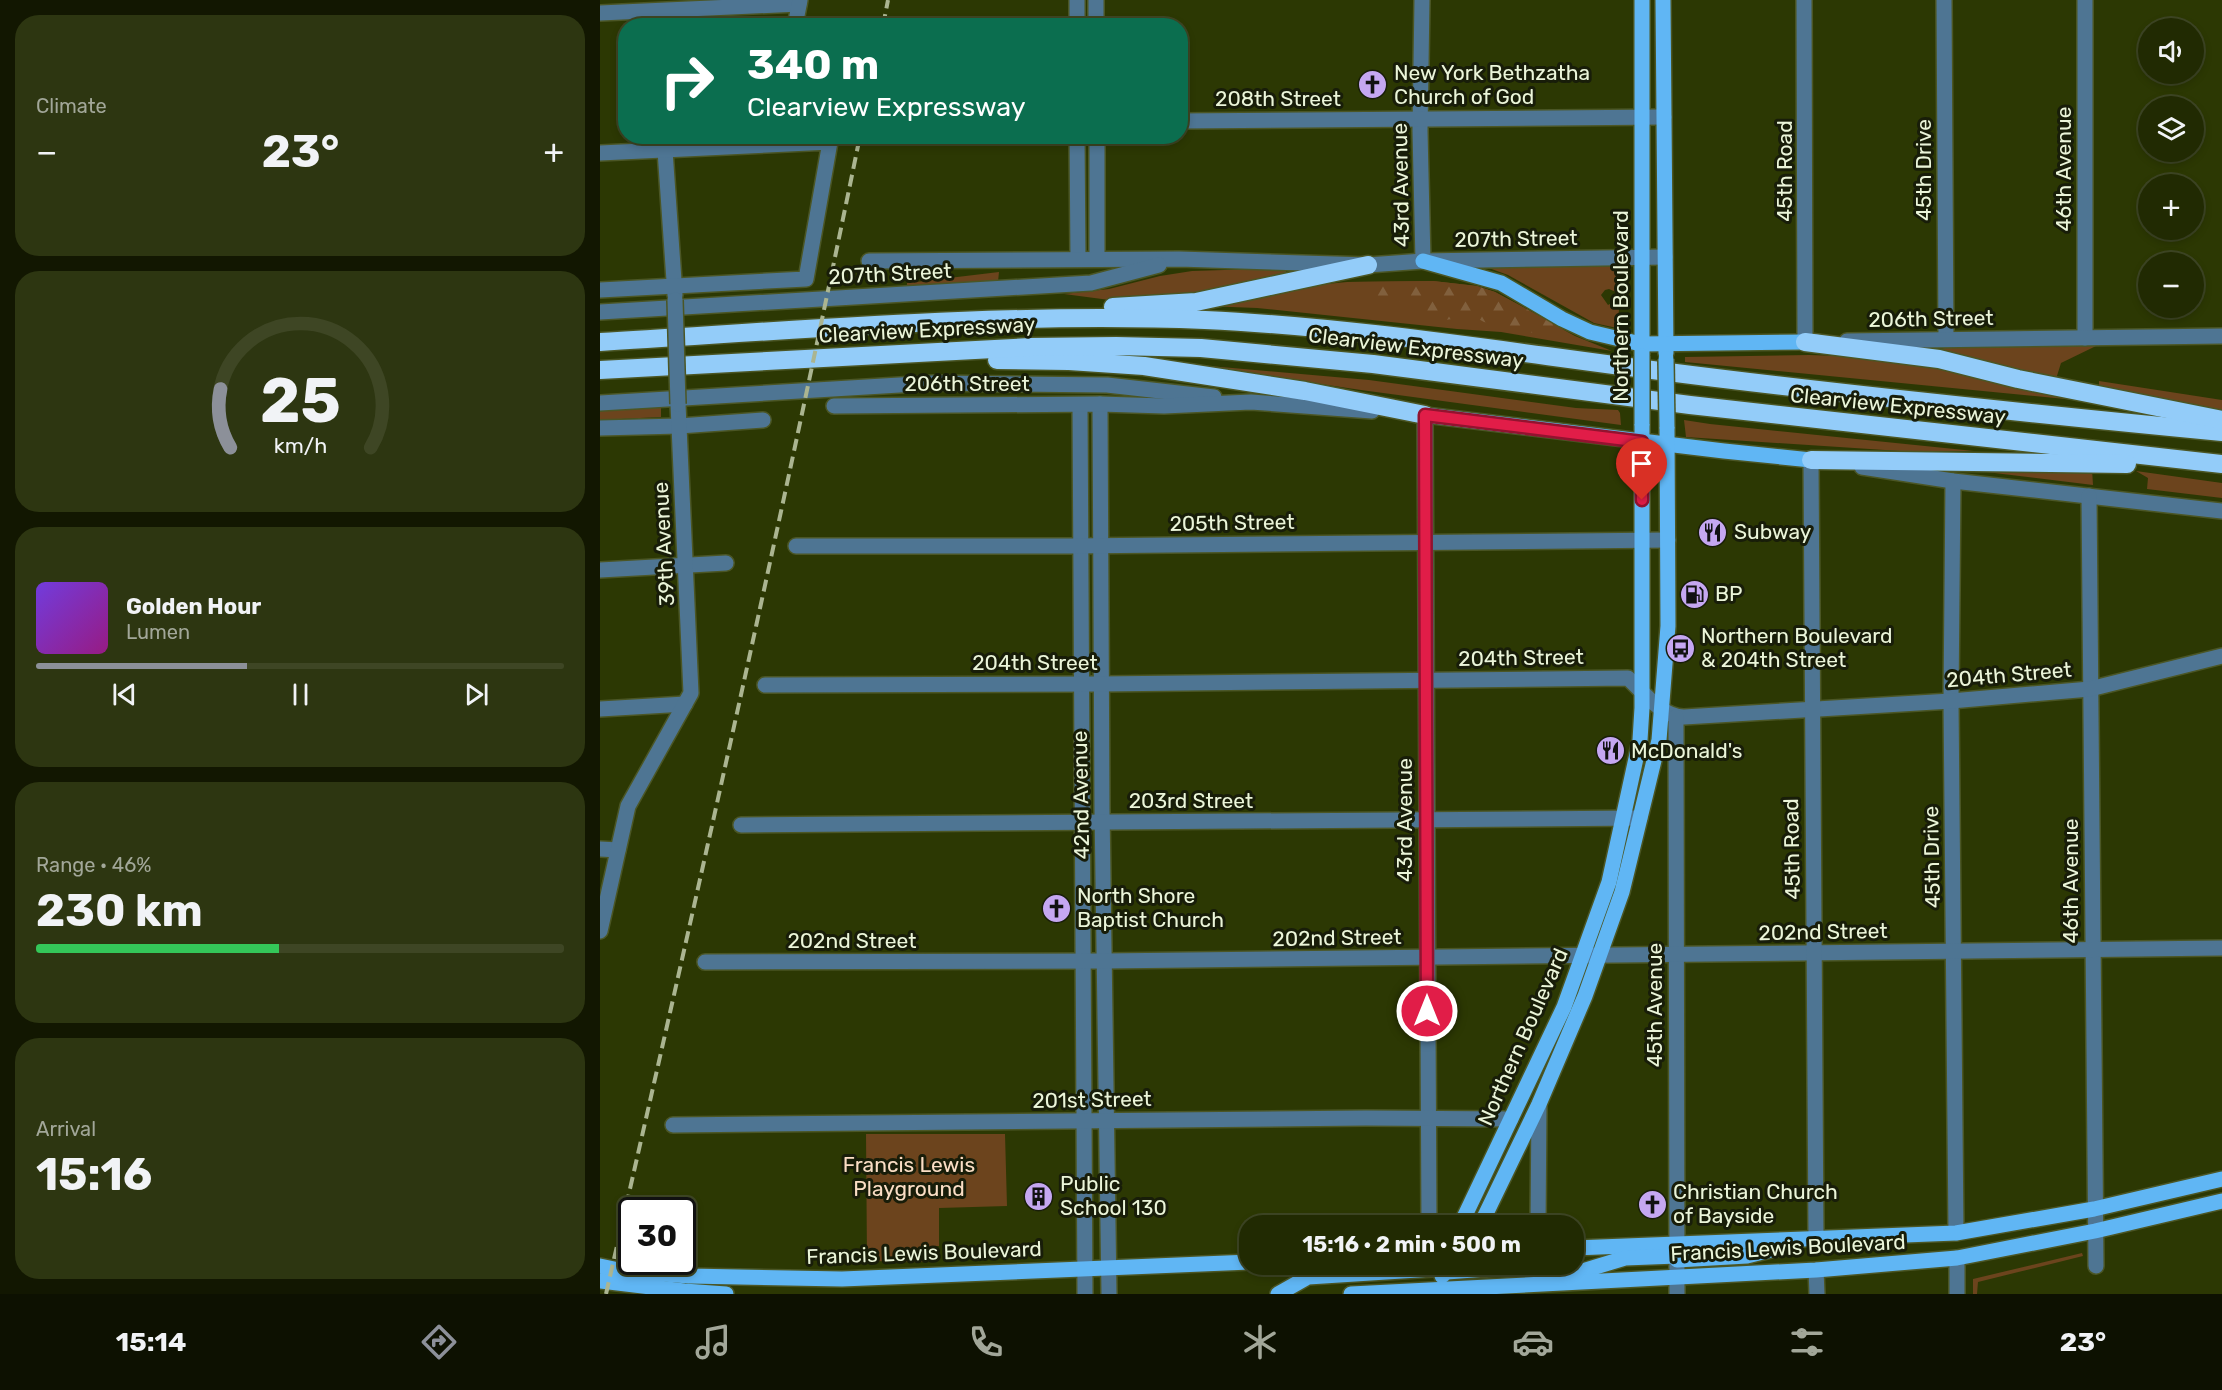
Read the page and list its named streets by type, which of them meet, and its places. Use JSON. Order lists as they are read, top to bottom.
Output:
{
  "streets": {
    "highway": ["Clearview Expressway"],
    "main road": ["Northern Boulevard", "206th Street", "Francis Lewis Boulevard"],
    "street": [
      "208th Street",
      "46th Avenue",
      "45th Drive",
      "45th Road",
      "43rd Avenue",
      "207th Street",
      "205th Street",
      "39th Avenue",
      "204th Street",
      "42nd Avenue",
      "203rd Street",
      "202nd Street",
      "45th Avenue",
      "201st Street"
    ]
  },
  "crossings": [
    ["208th Street", "43rd Avenue"],
    ["208th Street", "Northern Boulevard"],
    ["46th Avenue", "206th Street"],
    ["46th Avenue", "204th Street"],
    ["46th Avenue", "202nd Street"],
    ["46th Avenue", "Francis Lewis Boulevard"],
    ["45th Drive", "206th Street"],
    ["45th Drive", "204th Street"],
    ["45th Drive", "202nd Street"],
    ["45th Drive", "Francis Lewis Boulevard"],
    ["45th Road", "206th Street"],
    ["45th Road", "204th Street"],
    ["45th Road", "202nd Street"],
    ["45th Road", "Francis Lewis Boulevard"],
    ["43rd Avenue", "207th Street"],
    ["43rd Avenue", "206th Street"],
    ["43rd Avenue", "205th Street"],
    ["43rd Avenue", "204th Street"],
    ["43rd Avenue", "203rd Street"],
    ["43rd Avenue", "202nd Street"],
    ["43rd Avenue", "201st Street"],
    ["207th Street", "Northern Boulevard"],
    ["207th Street", "206th Street"],
    ["Northern Boulevard", "206th Street"],
    ["Northern Boulevard", "205th Street"],
    ["Northern Boulevard", "204th Street"],
    ["Northern Boulevard", "203rd Street"],
    ["Northern Boulevard", "202nd Street"],
    ["Northern Boulevard", "201st Street"],
    ["206th Street", "42nd Avenue"],
    ["205th Street", "42nd Avenue"],
    ["204th Street", "42nd Avenue"],
    ["204th Street", "45th Avenue"],
    ["42nd Avenue", "203rd Street"],
    ["42nd Avenue", "202nd Street"],
    ["42nd Avenue", "201st Street"],
    ["42nd Avenue", "Francis Lewis Boulevard"],
    ["202nd Street", "45th Avenue"],
    ["45th Avenue", "Francis Lewis Boulevard"]
  ],
  "parks": ["Francis Lewis Playground"],
  "places": {
    "church": ["New York Bethzatha Church of God", "North Shore Baptist Church", "Christian Church of Bayside"],
    "restaurant": ["Subway", "McDonald's"],
    "fuel station": ["BP"],
    "bus stop": ["Northern Boulevard & 204th Street"],
    "building": ["Public School 130"]
  },
  "page": {
    "tile": [
      "Climate",
      ["Range · 46%", "230 km"],
      ["Arrival", "15:16"]
    ],
    "map_buttons": ["+", "−"],
    "turn": ["340 m", "Clearview Expressway"],
    "heat": ["−", "23°", "+"],
    "song": ["Golden Hour", "Lumen"],
    "limit": "30",
    "trip": "15:16 · 2 min · 500 m",
    "tabs": ["15:14", "23°"],
    "gauge": ["25", "km/h"]
  }
}
